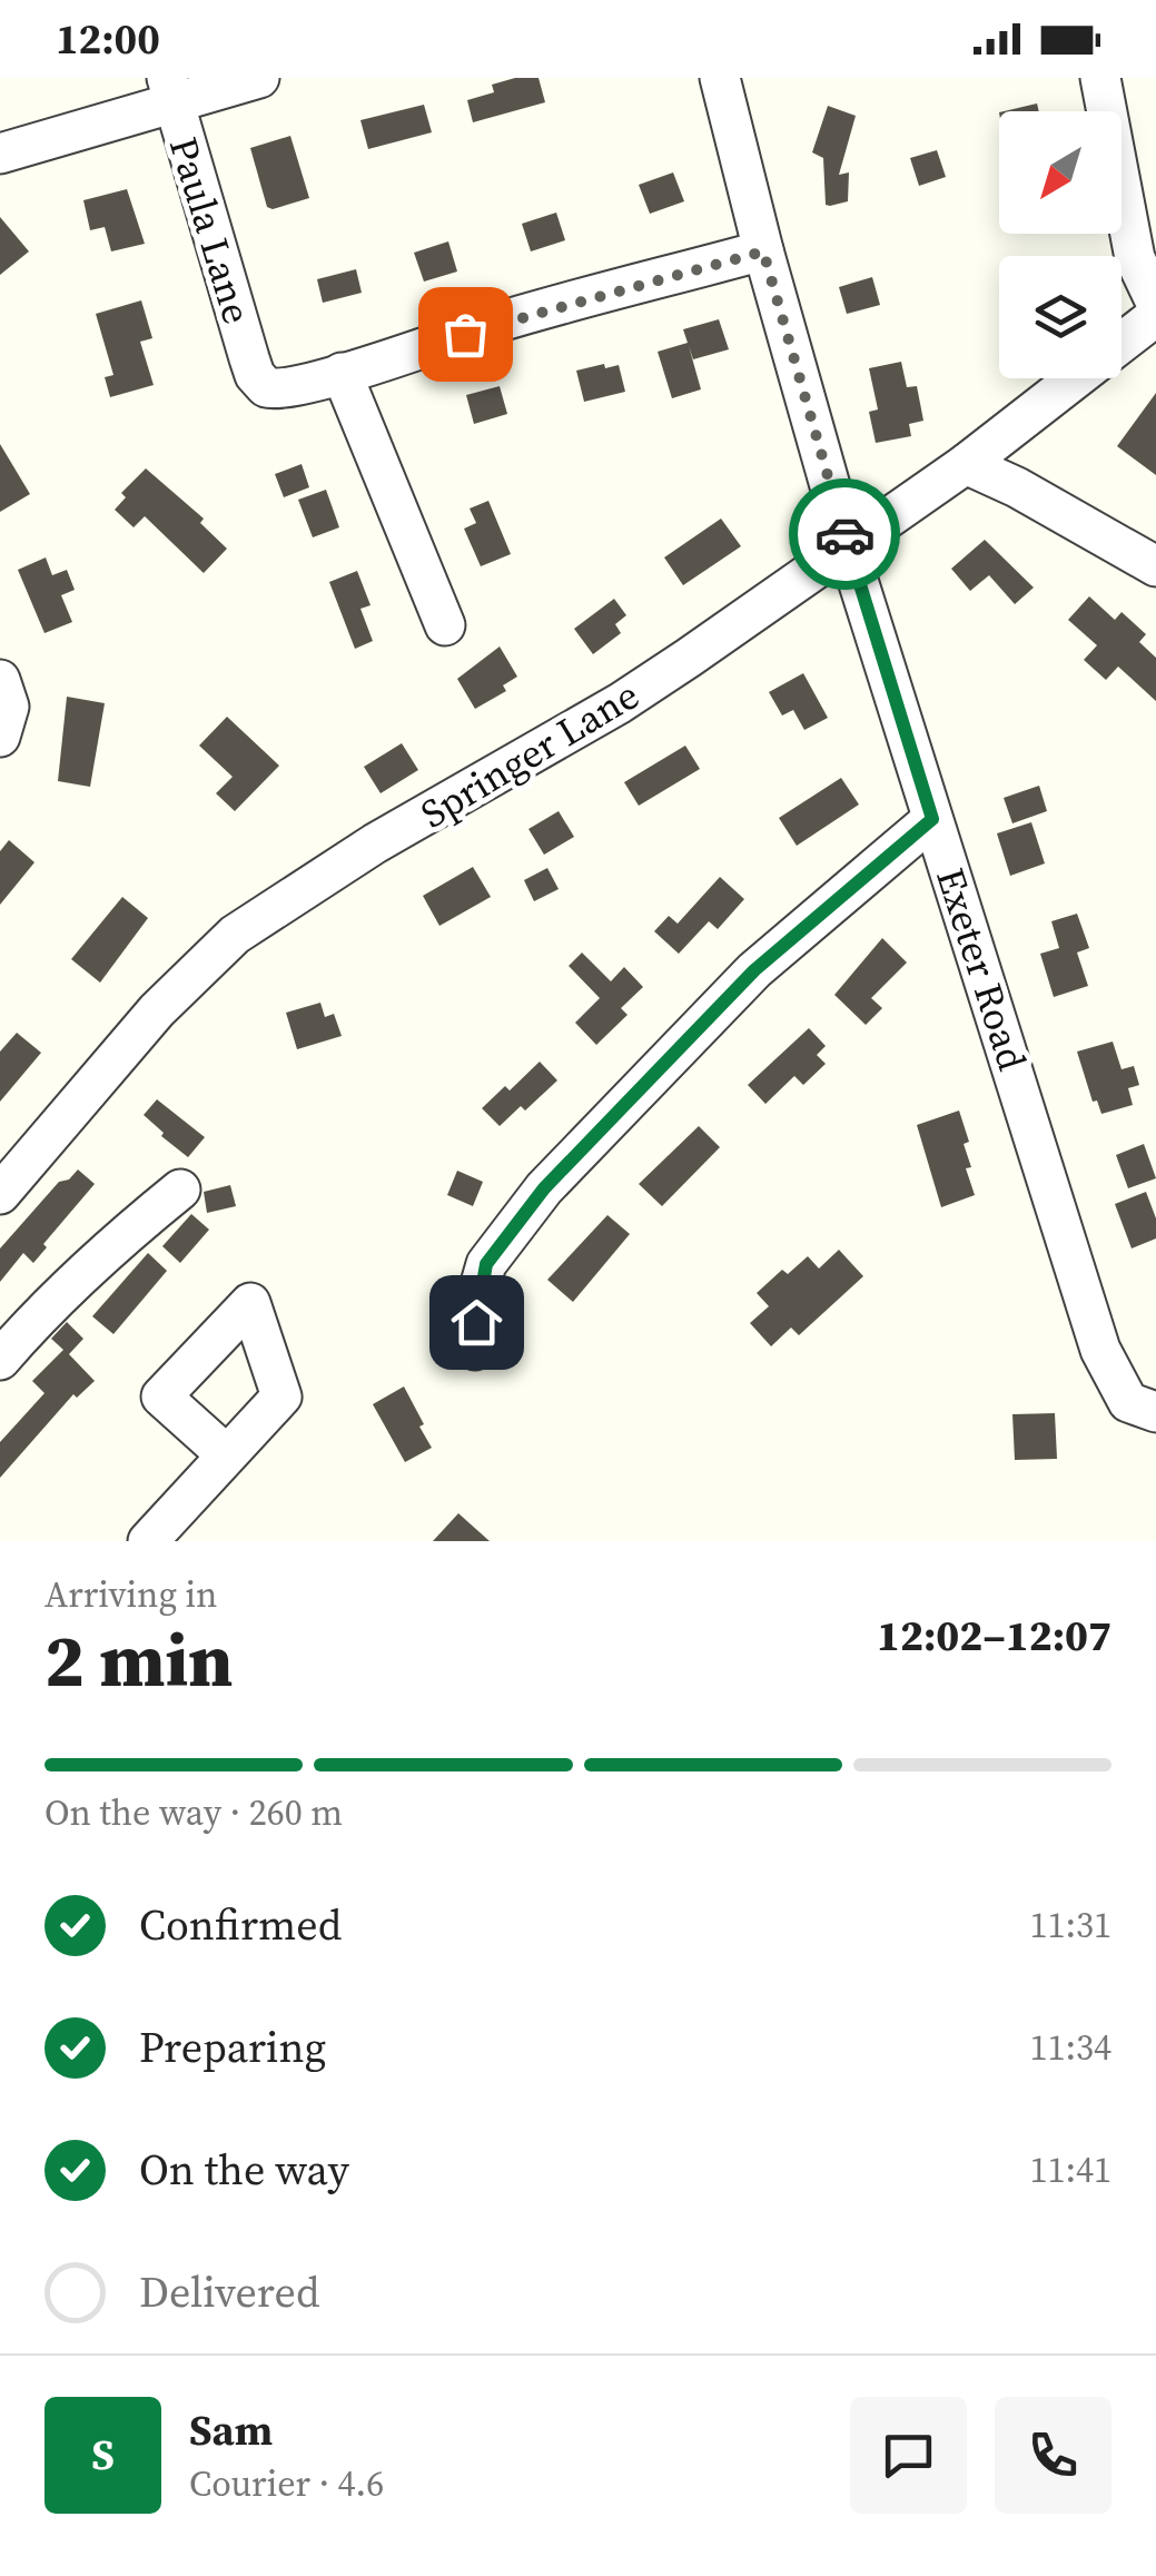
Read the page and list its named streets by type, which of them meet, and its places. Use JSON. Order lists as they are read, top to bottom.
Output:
{
  "streets": {
    "street": ["Paula Lane", "Springer Lane", "Exeter Road"]
  },
  "crossings": [
    ["Springer Lane", "Exeter Road"]
  ],
  "north": "bottom left",
  "page": {
    "status": "12:00",
    "heading": ["2 min", "Arriving in", "12:02–12:07"],
    "panel": ["Sam", "Courier · 4.6"],
    "bar": "On the way · 260 m",
    "list": [
      ["Confirmed", "11:31"],
      ["Preparing", "11:34"],
      ["On the way", "11:41"],
      "Delivered"
    ],
    "round": "S"
  }
}
